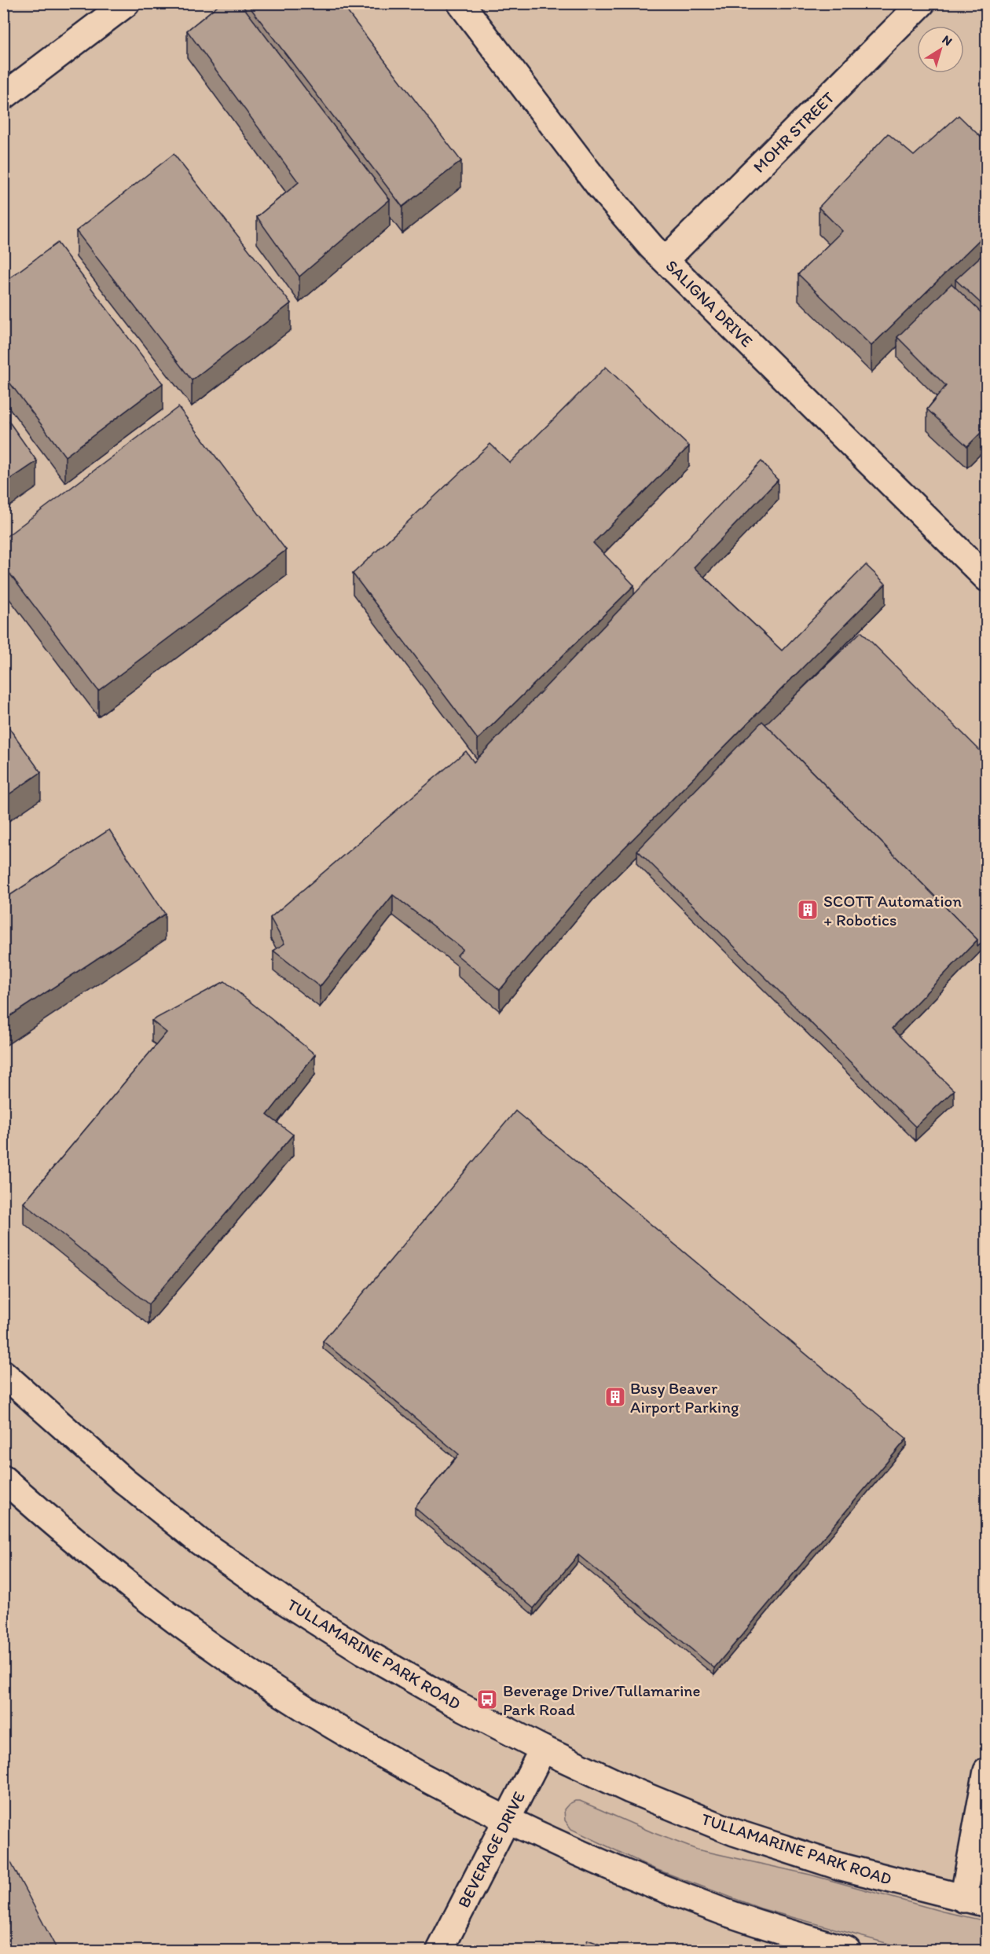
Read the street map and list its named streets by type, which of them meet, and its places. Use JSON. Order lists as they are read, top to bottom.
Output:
{
  "streets": {
    "street": [
      "MOHR STREET",
      "SALIGNA DRIVE",
      "TULLAMARINE PARK ROAD",
      "BEVERAGE DRIVE"
    ]
  },
  "crossings": [
    ["MOHR STREET", "SALIGNA DRIVE"],
    ["TULLAMARINE PARK ROAD", "BEVERAGE DRIVE"]
  ],
  "places": {
    "building": ["SCOTT Automation + Robotics", "Busy Beaver Airport Parking"],
    "bus stop": ["Beverage Drive/Tullamarine Park Road"]
  },
  "north": "top right"
}
